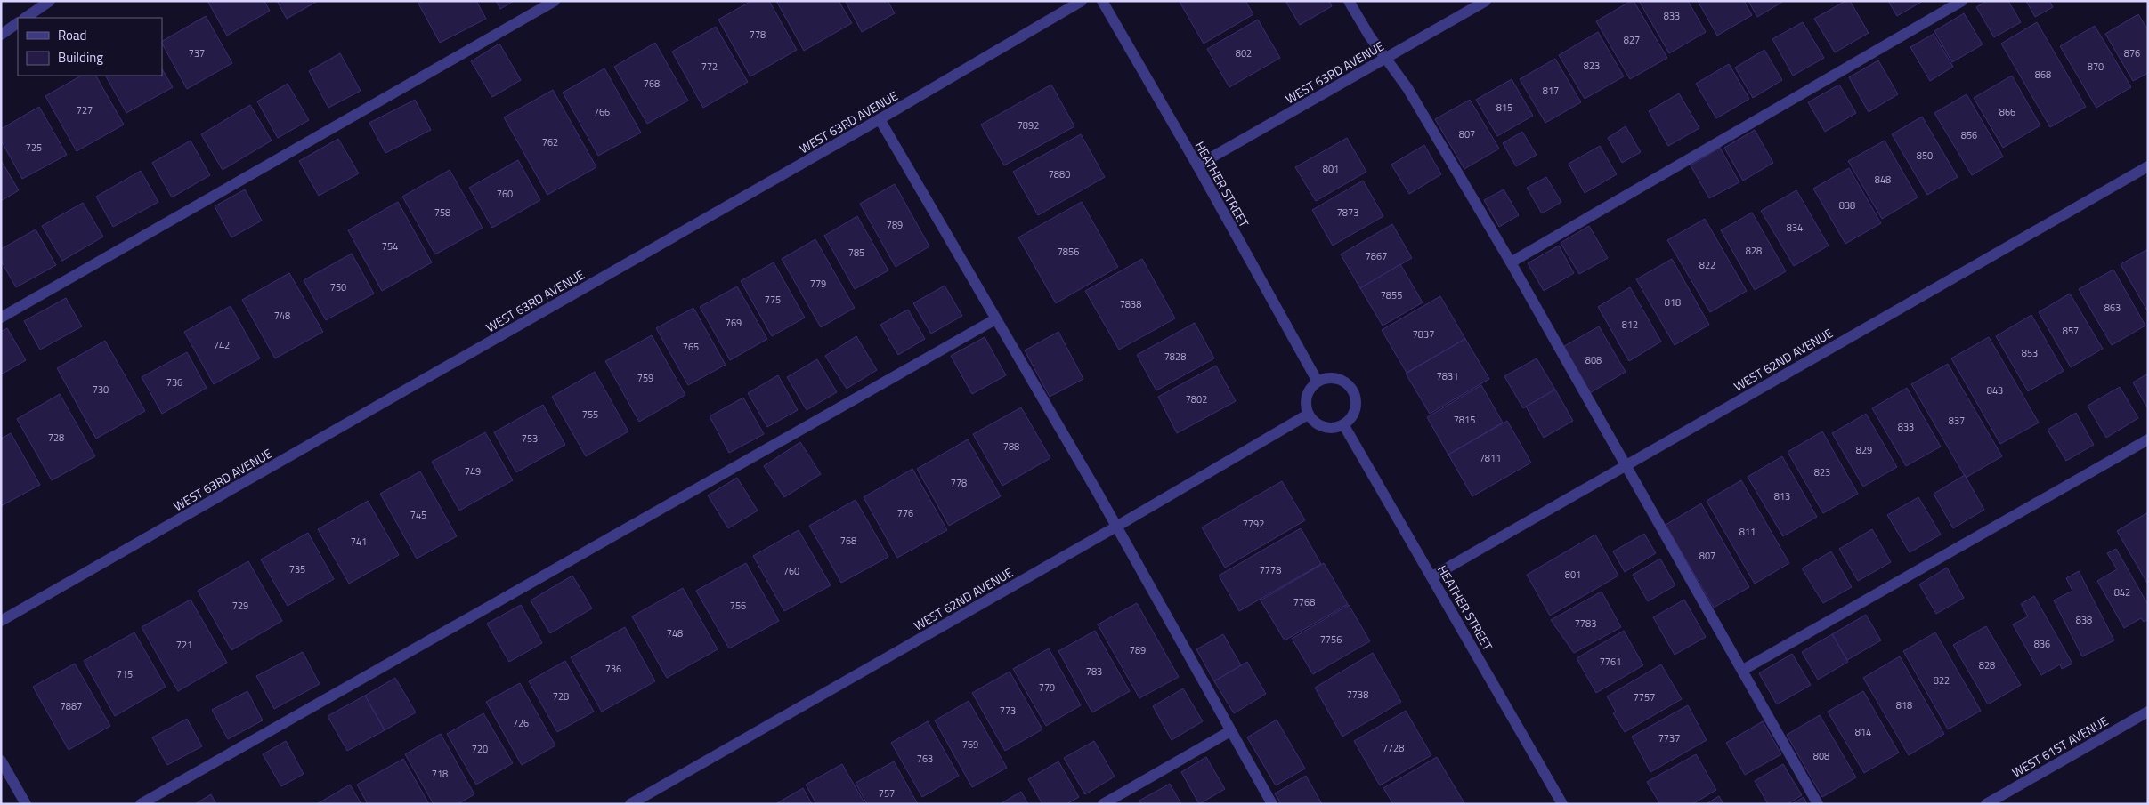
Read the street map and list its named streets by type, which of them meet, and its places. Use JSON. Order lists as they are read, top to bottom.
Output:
{
  "streets": {
    "street": [
      "WEST 63RD AVENUE",
      "HEATHER STREET",
      "WEST 62ND AVENUE",
      "WEST 61ST AVENUE"
    ]
  },
  "crossings": [
    ["WEST 63RD AVENUE", "HEATHER STREET"],
    ["HEATHER STREET", "WEST 62ND AVENUE"]
  ],
  "house_numbers": [
    "833",
    "778",
    "827",
    "737",
    "802",
    "876",
    "823",
    "772",
    "870",
    "868",
    "768",
    "817",
    "815",
    "727",
    "766",
    "866",
    "7892",
    "807",
    "856",
    "762",
    "725",
    "850",
    "801",
    "7880",
    "848",
    "760",
    "838",
    "758",
    "7873",
    "789",
    "834",
    "754",
    "828",
    "7856",
    "785",
    "7867",
    "822",
    "779",
    "750",
    "7855",
    "775",
    "818",
    "7838",
    "863",
    "748",
    "769",
    "812",
    "857",
    "7837",
    "742",
    "765",
    "853",
    "7828",
    "808",
    "7831",
    "759",
    "736",
    "730",
    "843",
    "7802",
    "755",
    "7815",
    "837",
    "833",
    "728",
    "753",
    "788",
    "829",
    "7811",
    "749",
    "823",
    "778",
    "813",
    "776",
    "745",
    "7792",
    "811",
    "768",
    "741",
    "807",
    "735",
    "7778",
    "760",
    "801",
    "842",
    "7768",
    "729",
    "756",
    "838",
    "7783",
    "748",
    "7756",
    "836",
    "721",
    "789",
    "7761",
    "828",
    "736",
    "783",
    "715",
    "822",
    "779",
    "7738",
    "728",
    "7757",
    "818",
    "7887",
    "773",
    "726",
    "814",
    "7737",
    "769",
    "7728",
    "720",
    "808",
    "763",
    "718",
    "757"
  ],
  "legend": ["Road", "Building"]
}
